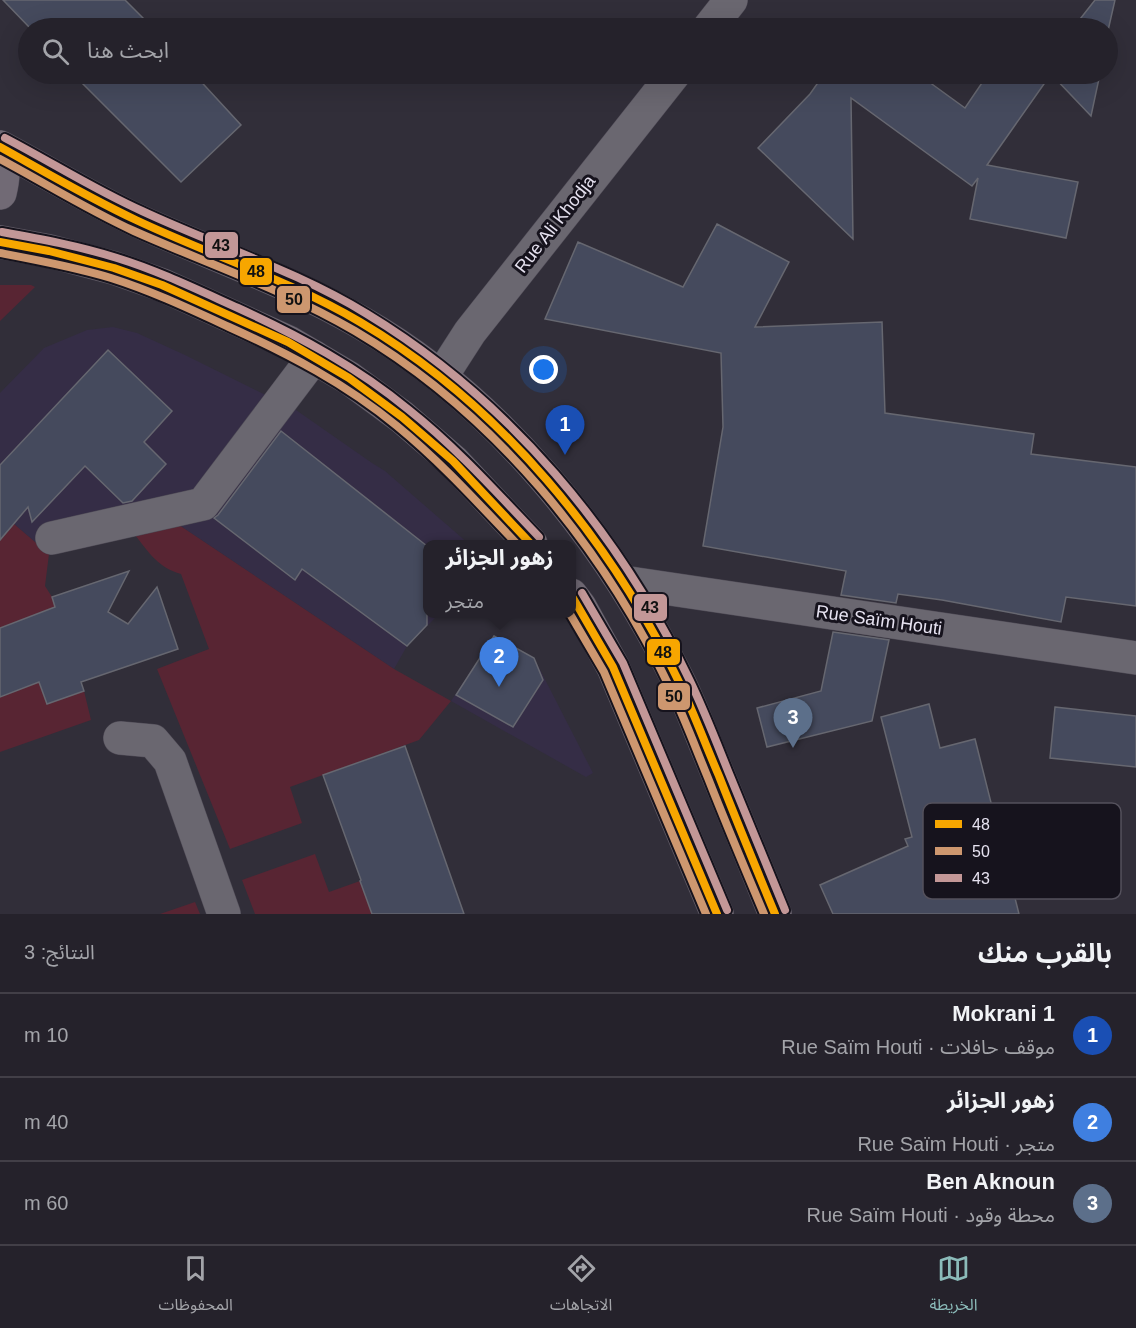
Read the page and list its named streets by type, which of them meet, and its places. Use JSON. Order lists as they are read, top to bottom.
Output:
{
  "streets": {
    "street": ["Rue Ali Khodja", "Rue Saïm Houti"]
  },
  "lines": ["transit line 43", "transit line 48", "transit line 50"],
  "legend": ["48", "50", "43"],
  "page": {
    "search": "ابحث هنا",
    "pins": ["1", "2", "3"],
    "popup": ["زهور الجزائر", "متجر"],
    "heading": ["بالقرب منك", "النتائج: 3"],
    "list": [
      {
        "mark": "1",
        "name": "Mokrani 1",
        "note": "موقف حافلات · Rue Saïm Houti",
        "value": "10 m"
      },
      {
        "mark": "2",
        "name": "زهور الجزائر",
        "note": "متجر · Rue Saïm Houti",
        "value": "40 m"
      },
      {
        "mark": "3",
        "name": "Ben Aknoun",
        "note": "محطة وقود · Rue Saïm Houti",
        "value": "60 m"
      }
    ],
    "nav": ["الخريطة", "الاتجاهات", "المحفوظات"]
  }
}
